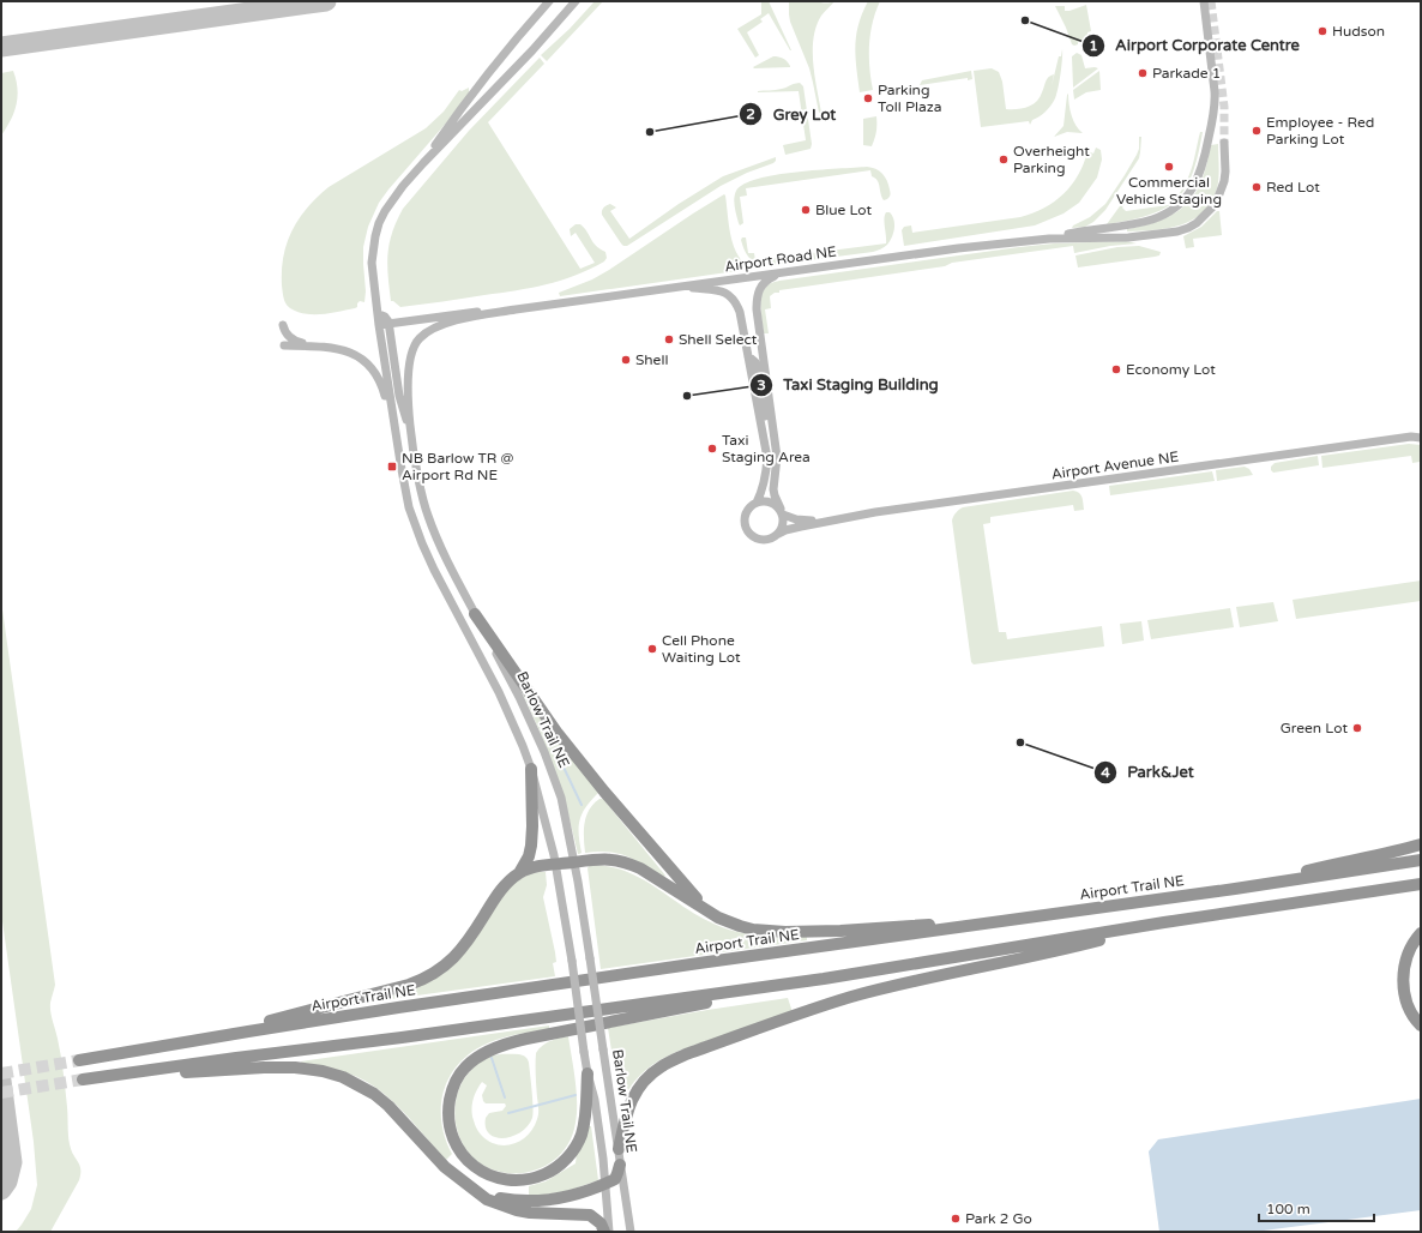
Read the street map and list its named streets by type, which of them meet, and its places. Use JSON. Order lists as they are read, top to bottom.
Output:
{
  "streets": {
    "highway": ["Airport Trail NE"],
    "main road": ["Airport Road NE", "Airport Avenue NE", "Barlow Trail NE"]
  },
  "crossings": [
    ["Airport Road NE", "Barlow Trail NE"]
  ],
  "places": {
    "other": [
      "Airport Corporate Centre",
      "Hudson",
      "Parkade 1",
      "Parking Toll Plaza",
      "Employee - Red Parking Lot",
      "Grey Lot",
      "Overheight Parking",
      "Commercial Vehicle Staging",
      "Red Lot",
      "Blue Lot",
      "Shell Select",
      "Shell",
      "Economy Lot",
      "Taxi Staging Building",
      "Taxi Staging Area",
      "Cell Phone Waiting Lot",
      "Green Lot",
      "Park&Jet",
      "Park 2 Go"
    ],
    "transit": ["NB Barlow TR @ Airport Rd NE"]
  },
  "scale_bar": "100 m"
}
